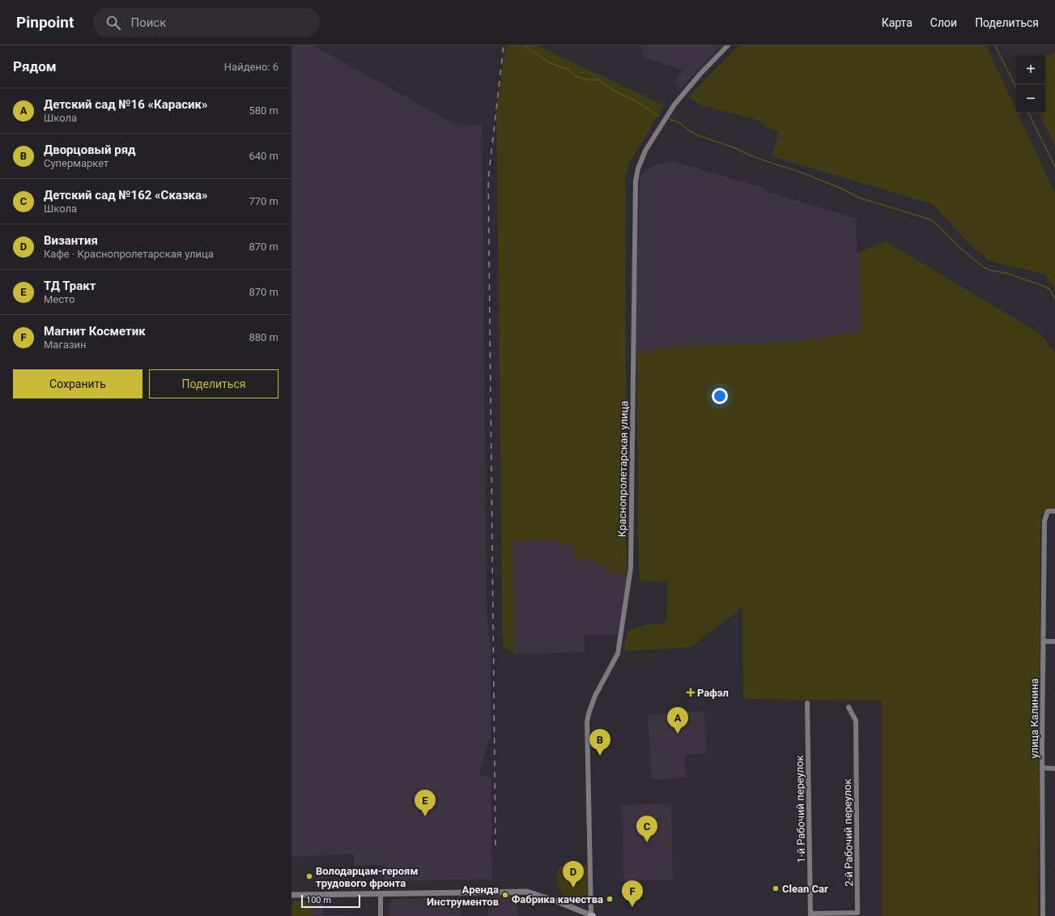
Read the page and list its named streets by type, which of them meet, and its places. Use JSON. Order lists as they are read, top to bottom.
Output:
{
  "streets": {
    "street": [
      "Краснопролетарская улица",
      "улица Калинина",
      "1-й Рабочий переулок",
      "2-й Рабочий переулок"
    ]
  },
  "crossings": [
    ["1-й Рабочий переулок", "2-й Рабочий переулок"]
  ],
  "places": {
    "health": ["Рафэл"],
    "other": [
      "Володарцам-героям трудового фронта",
      "Clean Car",
      "Аренда Инструментов",
      "Фабрика качества"
    ]
  },
  "scale_bar": "100 m",
  "page": {
    "header": "Pinpoint",
    "search": "Поиск",
    "nav": ["Карта", "Слои", "Поделиться"],
    "heading": ["Рядом", "Найдено: 6"],
    "map_buttons": ["+", "−"],
    "list": [
      {
        "mark": "A",
        "name": "Детский сад №16 «Карасик»",
        "note": "Школа",
        "value": "580 m"
      },
      {
        "mark": "B",
        "name": "Дворцовый ряд",
        "note": "Супермаркет",
        "value": "640 m"
      },
      {
        "mark": "C",
        "name": "Детский сад №162 «Сказка»",
        "note": "Школа",
        "value": "770 m"
      },
      {
        "mark": "D",
        "name": "Византия",
        "note": "Кафе · Краснопролетарская улица",
        "value": "870 m"
      },
      {
        "mark": "E",
        "name": "ТД Тракт",
        "note": "Место",
        "value": "870 m"
      },
      {
        "mark": "F",
        "name": "Магнит Косметик",
        "note": "Магазин",
        "value": "880 m"
      }
    ],
    "buttons": ["Сохранить", "Поделиться"],
    "pins": [
      "A",
      "B",
      "E",
      "C",
      "D",
      "F"
    ],
    "scale": "100 m"
  }
}
